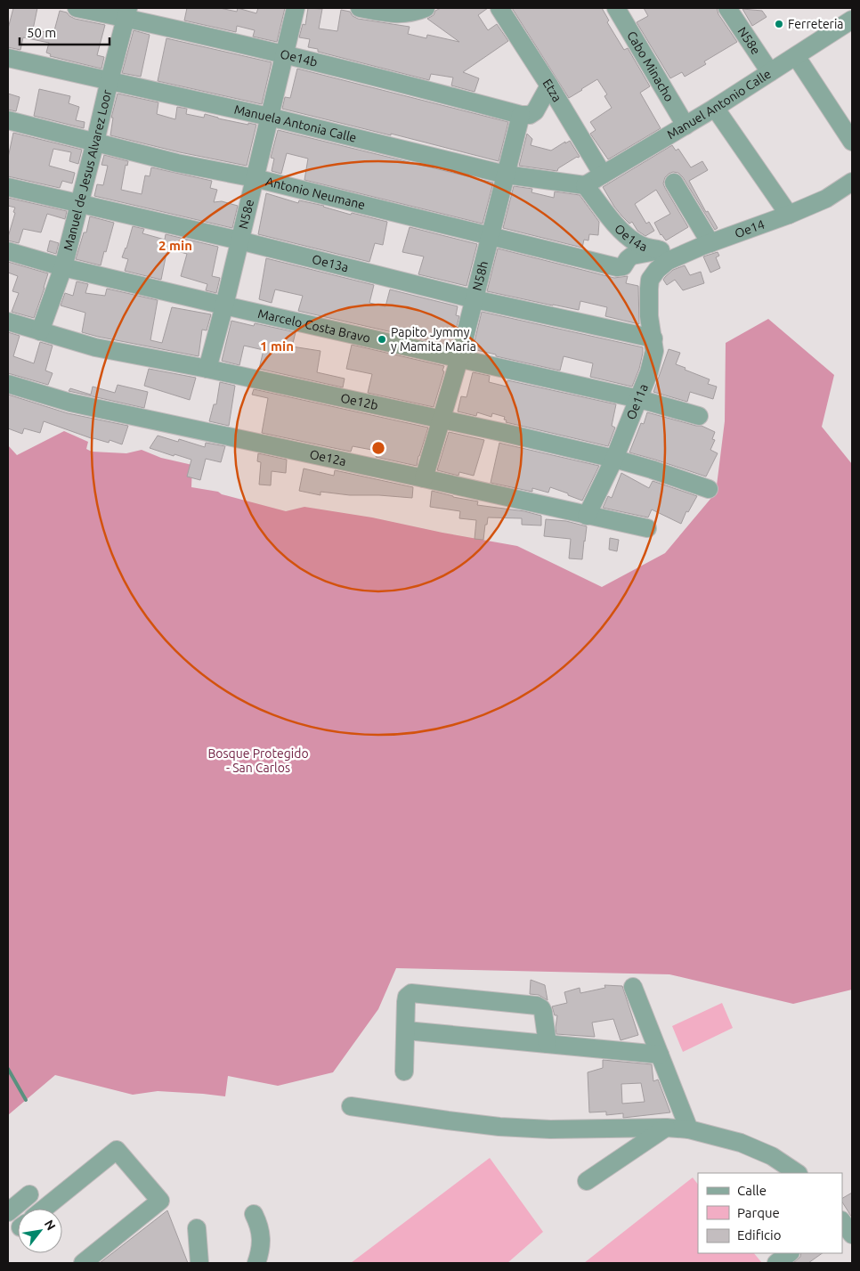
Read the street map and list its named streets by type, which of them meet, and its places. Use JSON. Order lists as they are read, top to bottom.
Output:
{
  "streets": {
    "street": [
      "N58e",
      "Oe14b",
      "Cabo Minacho",
      "Etza",
      "Manuel Antonio Calle",
      "Manuela Antonia Calle",
      "Manuel de Jesus Alvarez Loor",
      "Antonio Neumane",
      "Oe14",
      "Oe14a",
      "Oe13a",
      "N58h",
      "Marcelo Costa Bravo",
      "Oe12b",
      "Oe11a",
      "Oe12a"
    ]
  },
  "crossings": [
    ["N58e", "Oe14b"],
    ["N58e", "Manuel Antonio Calle"],
    ["N58e", "Manuela Antonia Calle"],
    ["N58e", "Antonio Neumane"],
    ["N58e", "Oe13a"],
    ["N58e", "Marcelo Costa Bravo"],
    ["N58e", "Oe12b"],
    ["Oe14b", "Manuel de Jesus Alvarez Loor"],
    ["Oe14b", "N58h"],
    ["Cabo Minacho", "Manuel Antonio Calle"],
    ["Etza", "Manuel Antonio Calle"],
    ["Manuel Antonio Calle", "Manuela Antonia Calle"],
    ["Manuel Antonio Calle", "Oe14a"],
    ["Manuela Antonia Calle", "Manuel de Jesus Alvarez Loor"],
    ["Manuela Antonia Calle", "Oe14a"],
    ["Manuela Antonia Calle", "N58h"],
    ["Manuel de Jesus Alvarez Loor", "Antonio Neumane"],
    ["Manuel de Jesus Alvarez Loor", "Oe13a"],
    ["Manuel de Jesus Alvarez Loor", "Marcelo Costa Bravo"],
    ["Manuel de Jesus Alvarez Loor", "Oe12b"],
    ["Antonio Neumane", "Oe14a"],
    ["Antonio Neumane", "N58h"],
    ["Oe14", "Oe14a"],
    ["Oe14", "Oe11a"],
    ["Oe13a", "N58h"],
    ["Oe13a", "Oe11a"],
    ["N58h", "Marcelo Costa Bravo"],
    ["N58h", "Oe12b"],
    ["N58h", "Oe12a"],
    ["Marcelo Costa Bravo", "Oe11a"],
    ["Oe12b", "Oe11a"],
    ["Oe11a", "Oe12a"]
  ],
  "parks": ["Bosque Protegido - San Carlos"],
  "places": ["Ferreteria", "Papito Jymmy y Mamita Maria"],
  "legend": ["Calle", "Parque", "Edificio"],
  "scale_bar": "50 m",
  "north": "top right",
  "rings": ["2 min", "1 min"]
}
